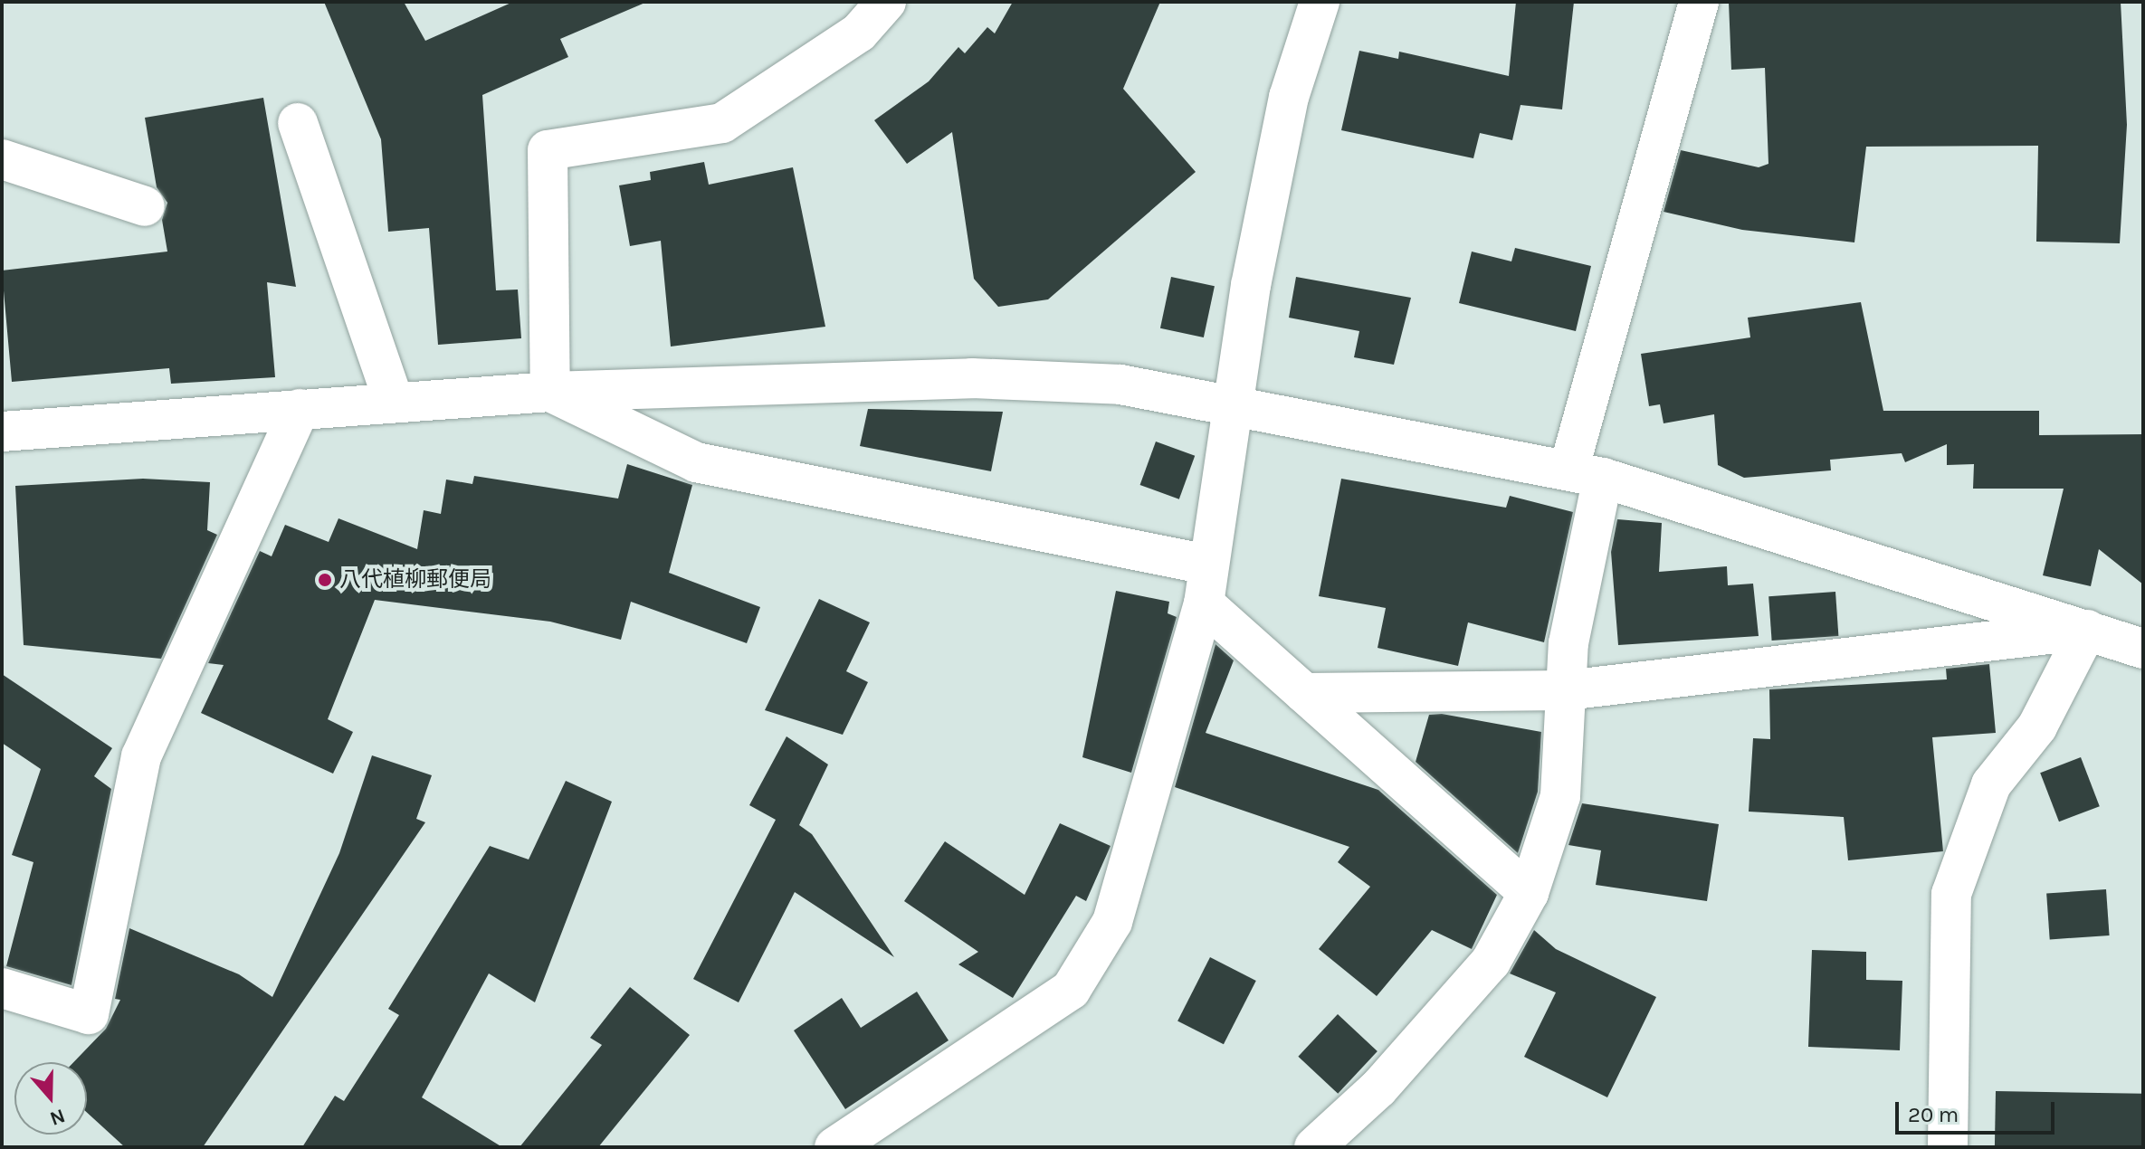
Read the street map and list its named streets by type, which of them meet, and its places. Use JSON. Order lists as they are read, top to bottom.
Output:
{
  "places": ["八代植柳郵便局"],
  "scale_bar": "20 m",
  "north": "bottom"
}
